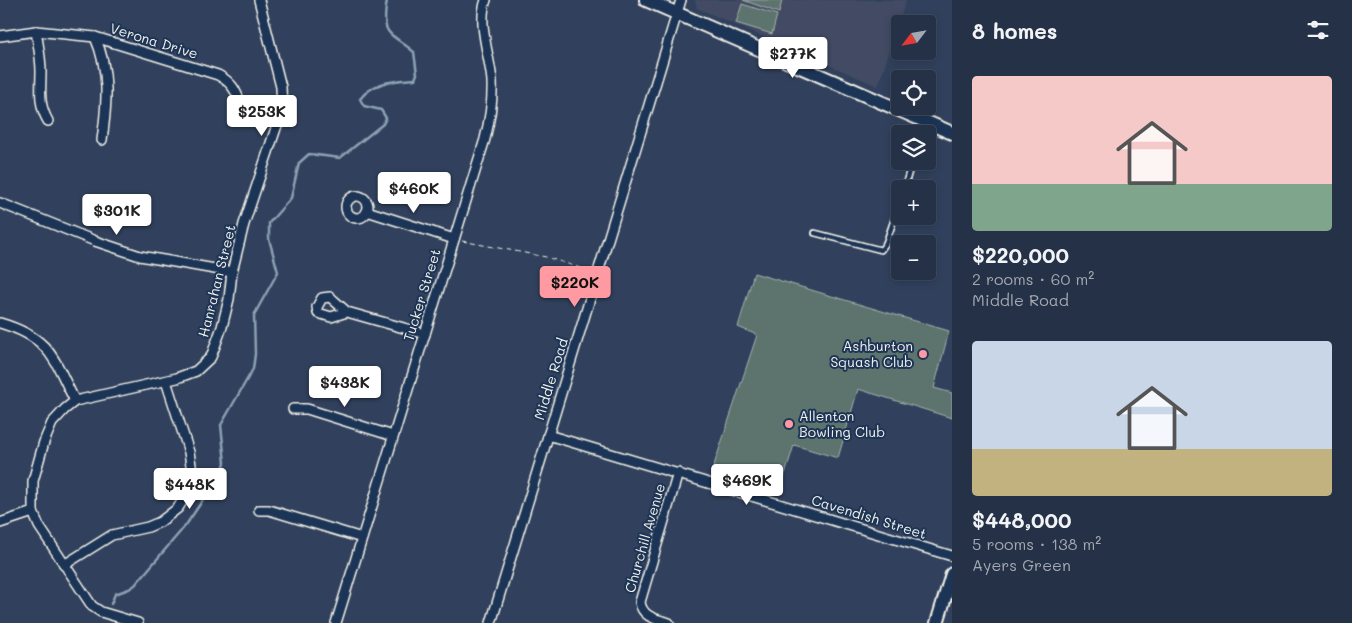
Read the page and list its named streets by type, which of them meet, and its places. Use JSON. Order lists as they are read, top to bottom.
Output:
{
  "streets": {
    "street": [
      "Verona Drive",
      "Hanrahan Street",
      "Tucker Street",
      "Middle Road",
      "Cavendish Street",
      "Churchill Avenue"
    ]
  },
  "crossings": [
    ["Verona Drive", "Hanrahan Street"],
    ["Middle Road", "Cavendish Street"],
    ["Cavendish Street", "Churchill Avenue"]
  ],
  "places": ["Ashburton Squash Club", "Allenton Bowling Club"],
  "north": "bottom left",
  "page": {
    "heading": "8 homes",
    "map_buttons": ["+", "−"],
    "price": [
      "$277K",
      "$253K",
      "$460K",
      "$301K",
      "$220K",
      "$438K",
      "$469K",
      "$448K"
    ],
    "list": [
      {
        "name": "$220,000",
        "note": "2 rooms · 60 m² · Middle Road"
      },
      {
        "name": "$448,000",
        "note": "5 rooms · 138 m² · Ayers Green"
      }
    ]
  }
}
